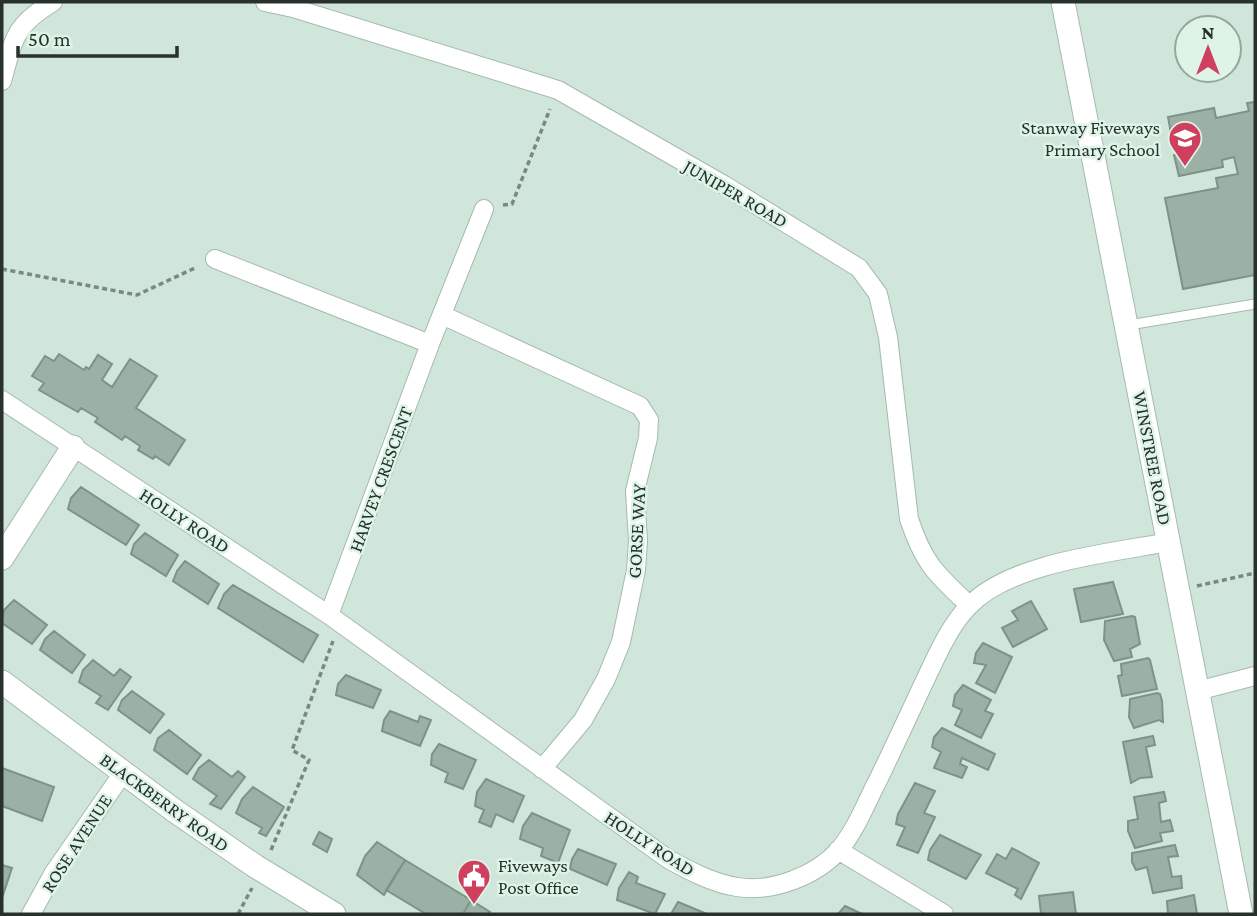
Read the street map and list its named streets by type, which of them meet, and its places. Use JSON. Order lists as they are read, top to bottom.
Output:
{
  "streets": {
    "street": [
      "JUNIPER ROAD",
      "WINSTREE ROAD",
      "HARVEY CRESCENT",
      "HOLLY ROAD",
      "GORSE WAY",
      "BLACKBERRY ROAD",
      "ROSE AVENUE"
    ]
  },
  "crossings": [
    ["JUNIPER ROAD", "HOLLY ROAD"],
    ["WINSTREE ROAD", "HOLLY ROAD"],
    ["HARVEY CRESCENT", "HOLLY ROAD"],
    ["HARVEY CRESCENT", "GORSE WAY"],
    ["HOLLY ROAD", "GORSE WAY"],
    ["BLACKBERRY ROAD", "ROSE AVENUE"]
  ],
  "places": {
    "school or university": ["Stanway Fiveways Primary School"],
    "public building": ["Fiveways Post Office"]
  },
  "scale_bar": "50 m",
  "north": "top"
}
